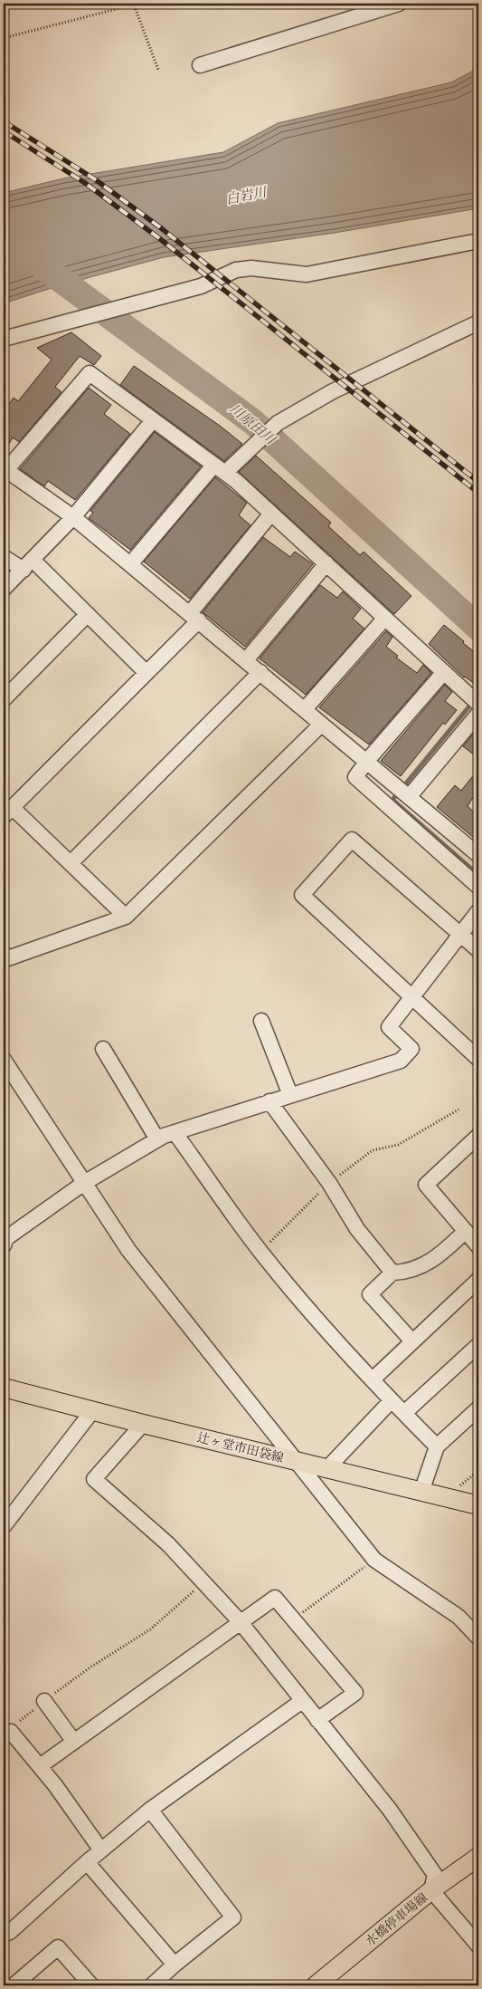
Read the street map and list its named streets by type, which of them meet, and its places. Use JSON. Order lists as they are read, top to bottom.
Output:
{
  "streets": {
    "main road": ["辻ヶ堂市田袋線", "水橋停車場線"]
  },
  "water": ["白岩川", "川原田川"]
}
